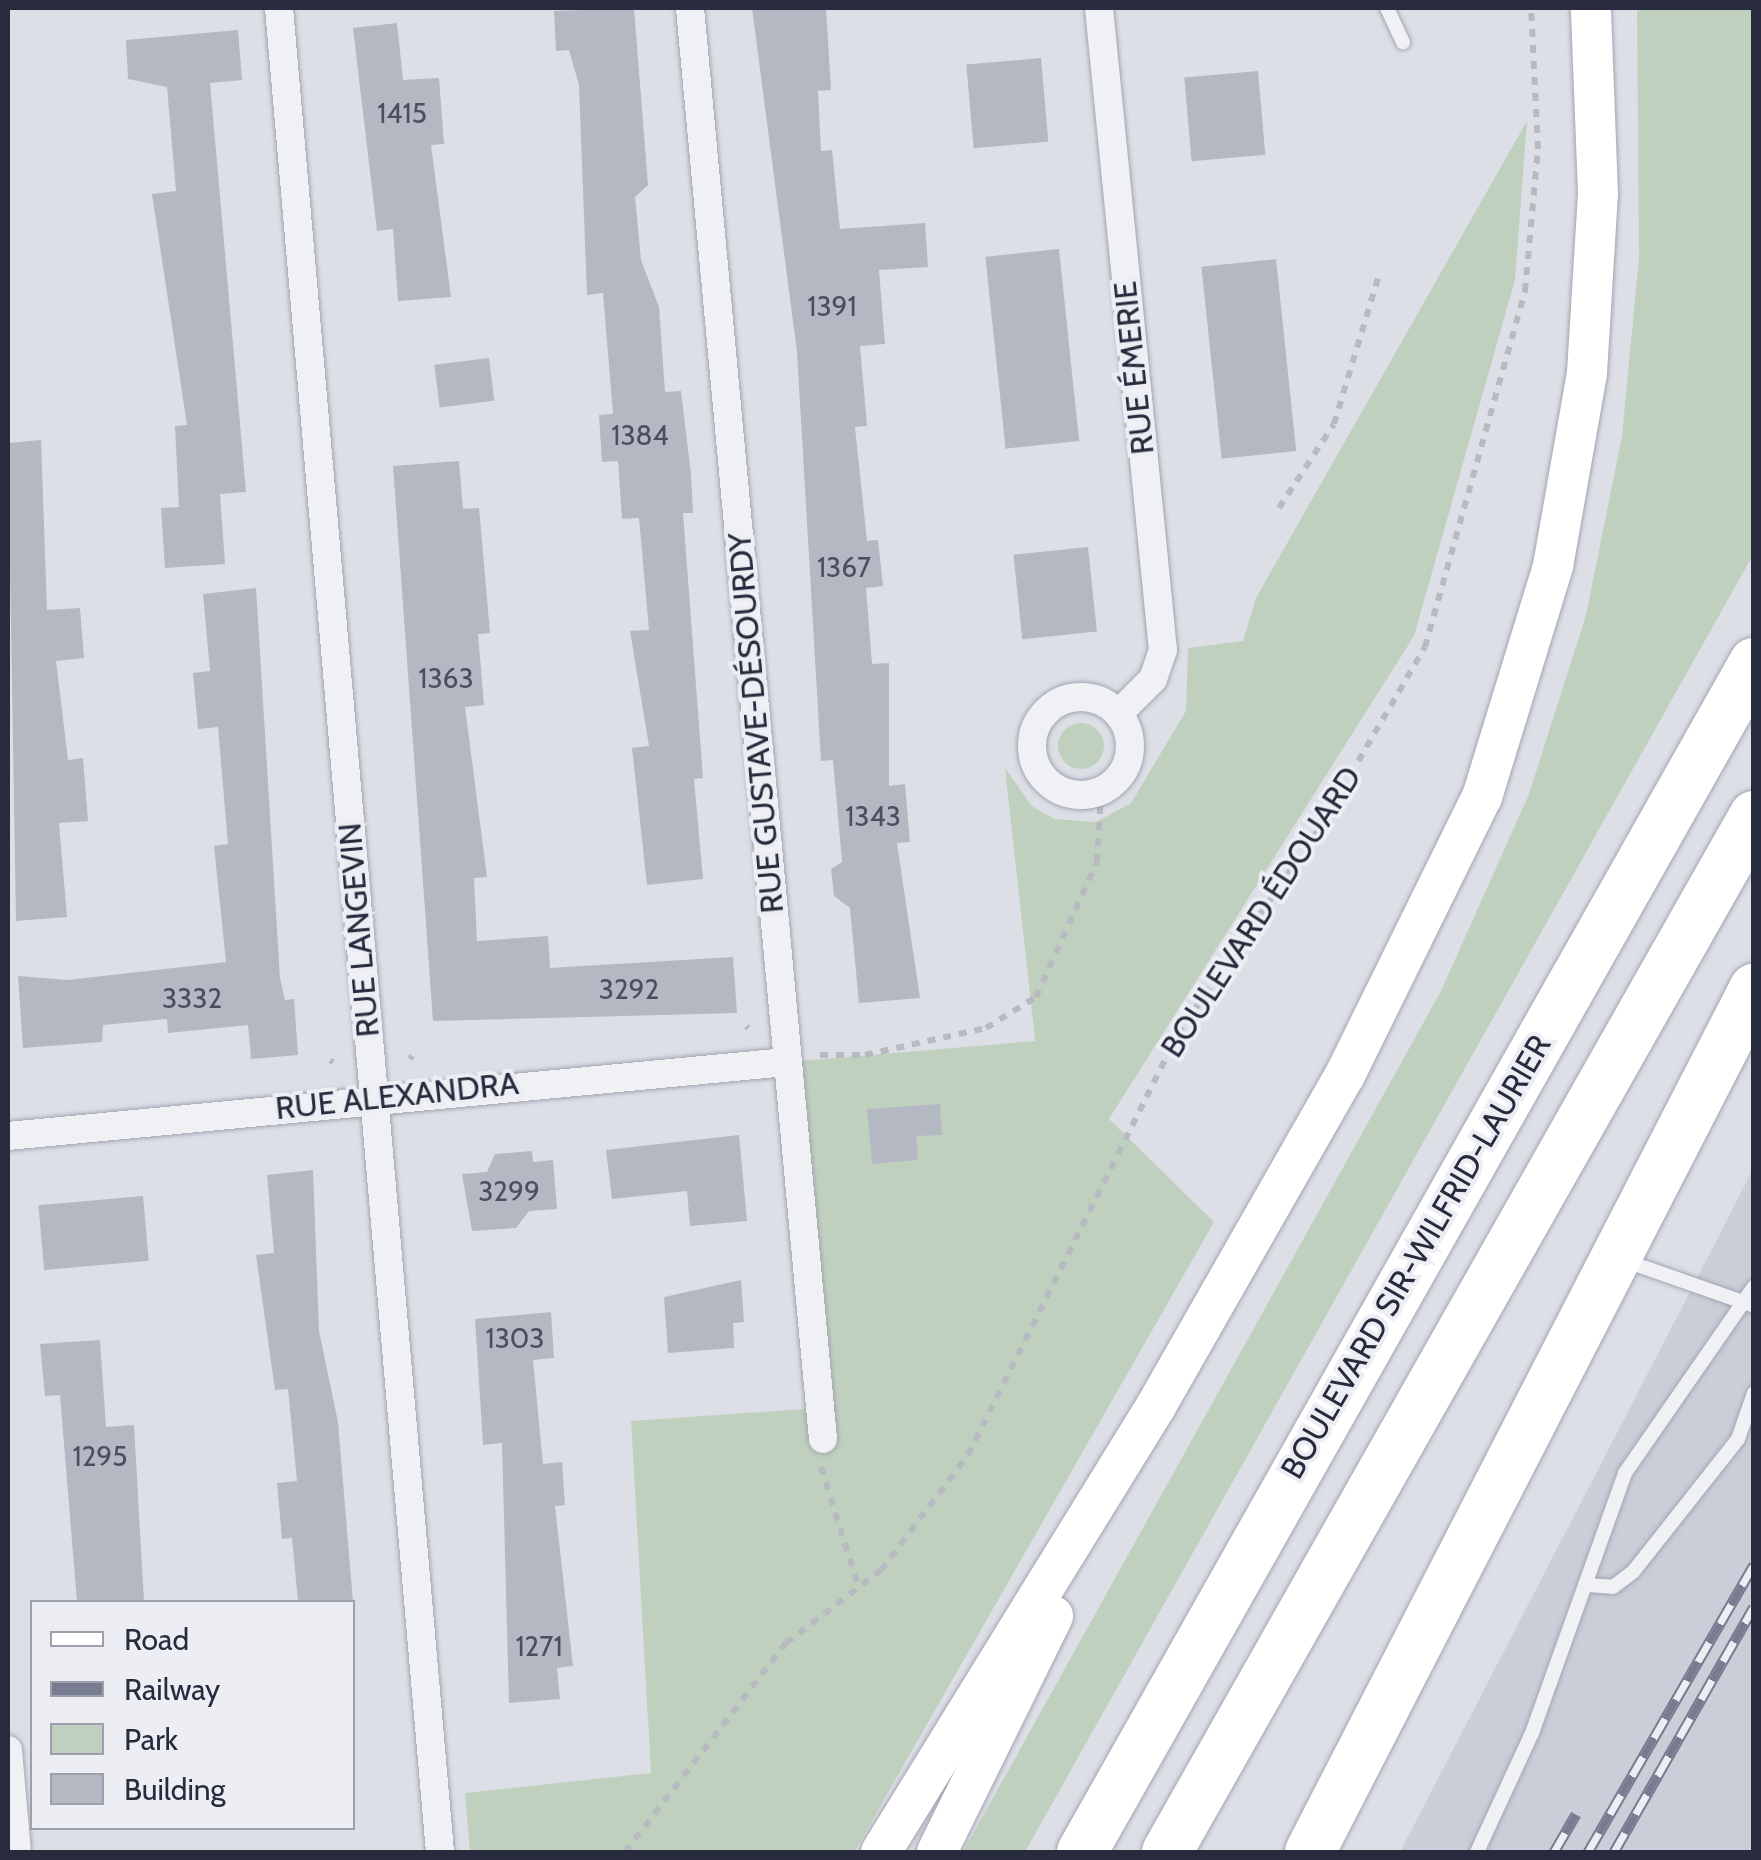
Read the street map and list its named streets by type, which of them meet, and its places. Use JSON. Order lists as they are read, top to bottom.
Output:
{
  "streets": {
    "highway": ["BOULEVARD SIR-WILFRID-LAURIER"],
    "street": [
      "RUE ÉMERIE",
      "RUE GUSTAVE-DÉSOURDY",
      "RUE LANGEVIN",
      "RUE ALEXANDRA"
    ],
    "path": ["BOULEVARD ÉDOUARD"]
  },
  "crossings": [
    ["RUE GUSTAVE-DÉSOURDY", "RUE ALEXANDRA"],
    ["RUE LANGEVIN", "RUE ALEXANDRA"]
  ],
  "house_numbers": [
    "1415",
    "1391",
    "1384",
    "1367",
    "1363",
    "1343",
    "3292",
    "3332",
    "3299",
    "1303",
    "1295",
    "1271"
  ],
  "legend": [
    "Road",
    "Railway",
    "Park",
    "Building"
  ]
}
